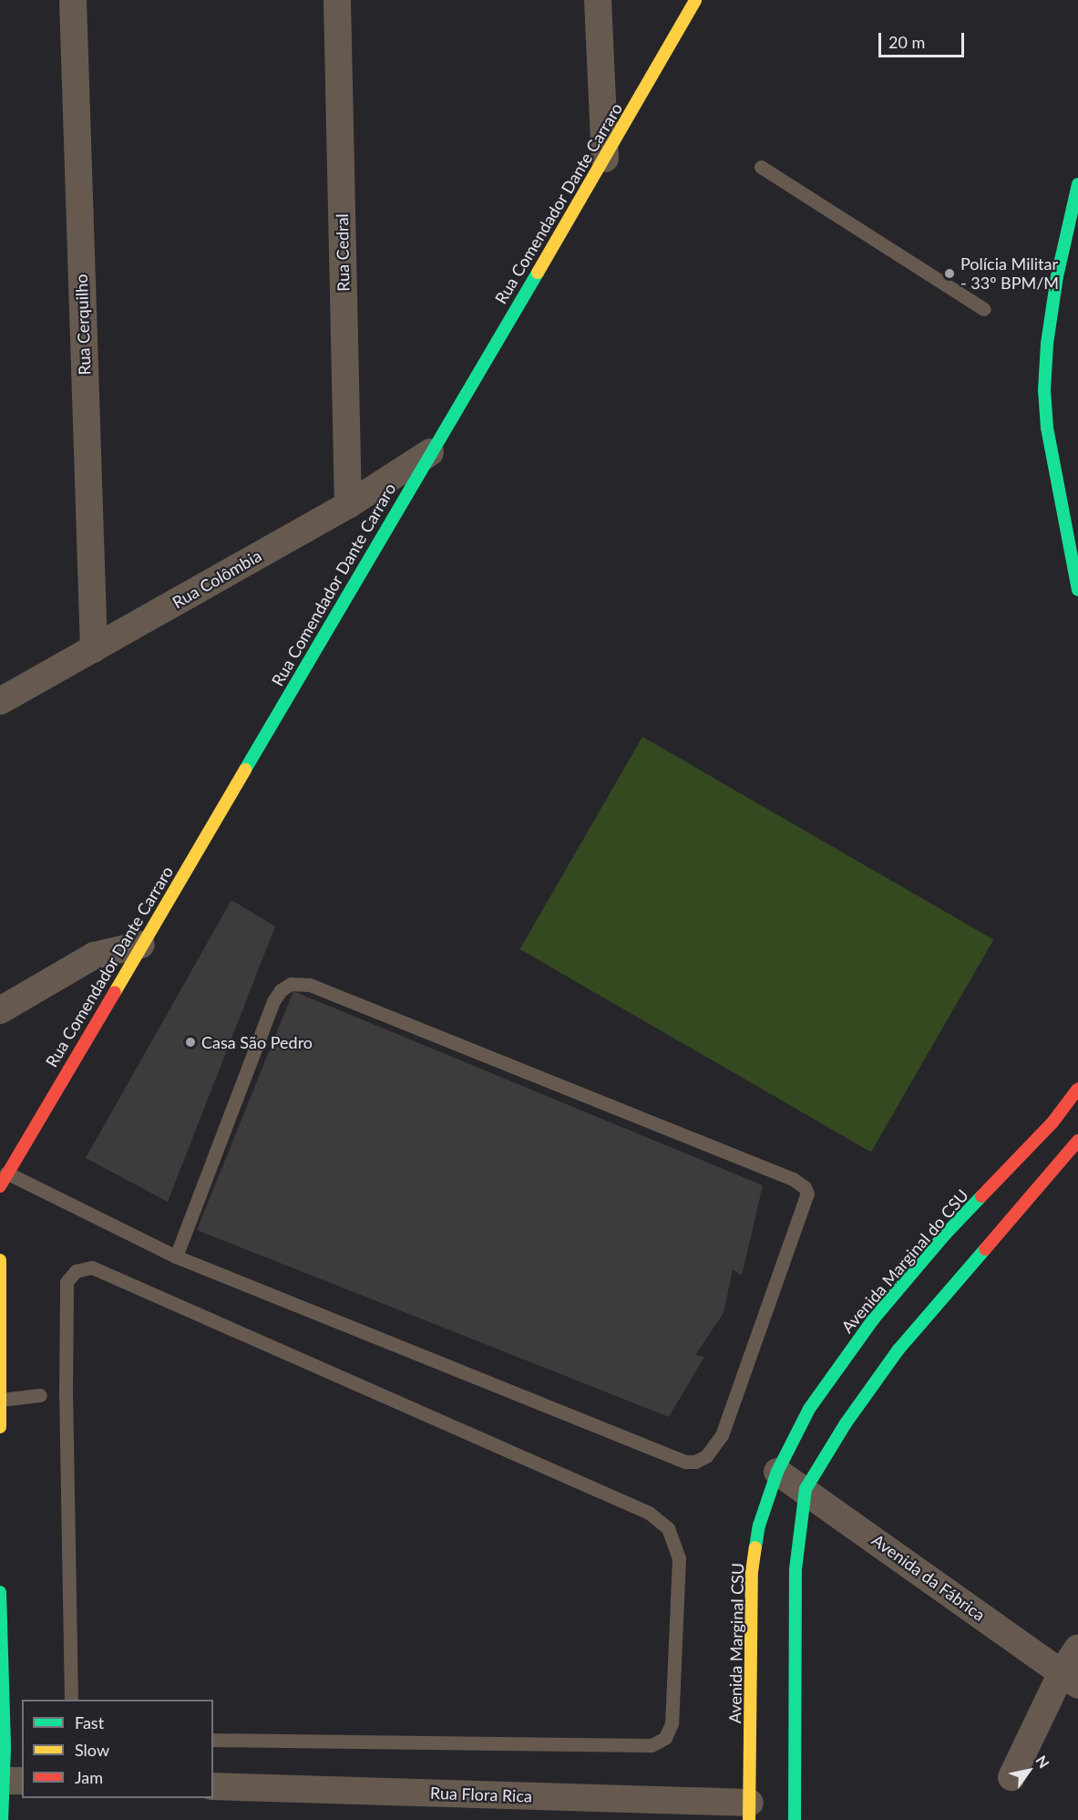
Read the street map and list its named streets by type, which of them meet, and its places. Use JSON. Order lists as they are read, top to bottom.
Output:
{
  "streets": {
    "main road": ["Rua Comendador Dante Carraro", "Avenida Marginal do CSU", "Avenida Marginal CSU"],
    "street": [
      "Rua Cedral",
      "Rua Cerquilho",
      "Rua Colômbia",
      "Avenida da Fábrica",
      "Rua Flora Rica"
    ]
  },
  "crossings": [
    ["Rua Comendador Dante Carraro", "Rua Colômbia"],
    ["Rua Cedral", "Rua Colômbia"],
    ["Rua Cerquilho", "Rua Colômbia"],
    ["Avenida Marginal do CSU", "Avenida da Fábrica"],
    ["Avenida Marginal do CSU", "Avenida Marginal CSU"],
    ["Avenida da Fábrica", "Avenida Marginal CSU"],
    ["Avenida Marginal CSU", "Rua Flora Rica"]
  ],
  "places": ["Polícia Militar - 33º BPM/M", "Casa São Pedro"],
  "legend": ["Fast", "Slow", "Jam"],
  "scale_bar": "20 m",
  "north": "top right"
}
